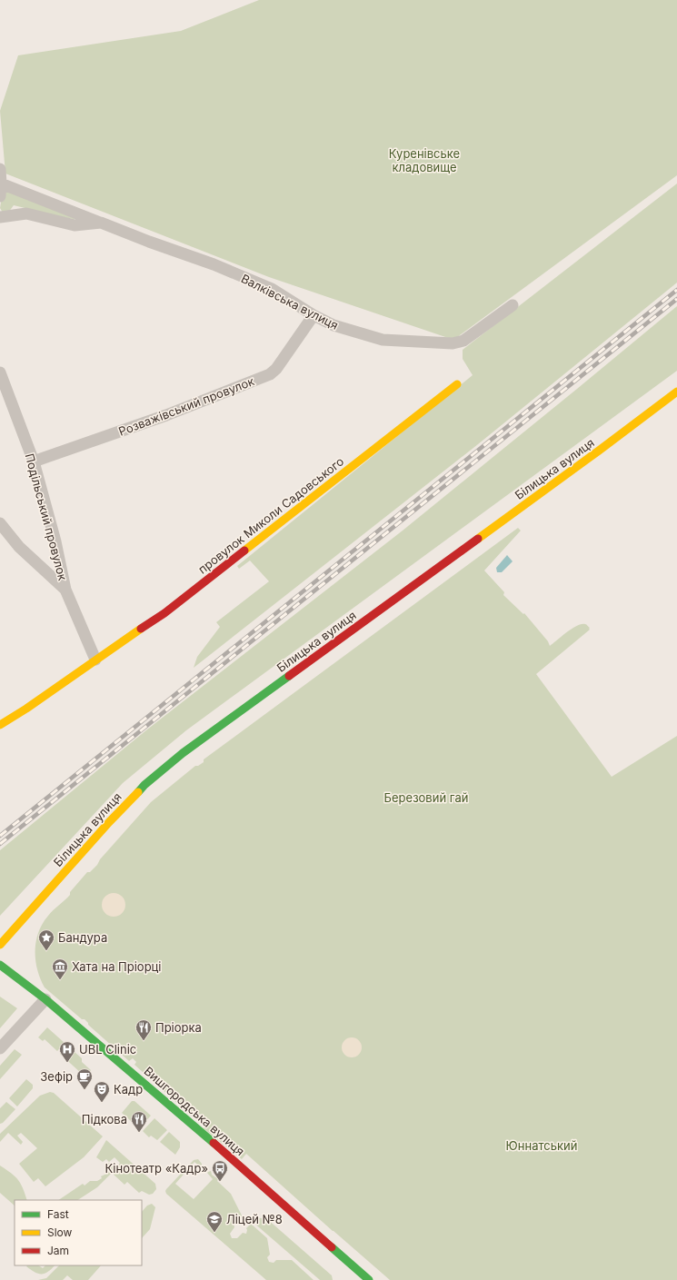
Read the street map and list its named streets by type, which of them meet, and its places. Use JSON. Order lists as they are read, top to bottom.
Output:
{
  "streets": {
    "main road": ["Білицька вулиця", "провулок Миколи Садовського", "Вишгородська вулиця"],
    "street": ["Валківська вулиця", "Розважівський провулок", "Подільський провулок"]
  },
  "crossings": [
    ["Валківська вулиця", "Розважівський провулок"],
    ["Розважівський провулок", "Подільський провулок"],
    ["провулок Миколи Садовського", "Подільський провулок"]
  ],
  "parks": ["Куренівське кладовище", "Березовий гай", "Юннатський"],
  "places": {
    "place": ["Бандура"],
    "museum": ["Хата на Пріорці"],
    "restaurant": ["Пріорка", "Підкова"],
    "hospital": ["UBL Clinic"],
    "cafe": ["Зефір"],
    "theatre": ["Кадр"],
    "bus stop": ["Кінотеатр «Кадр»"],
    "school or university": ["Ліцей №8"]
  },
  "legend": ["Fast", "Slow", "Jam"]
}
